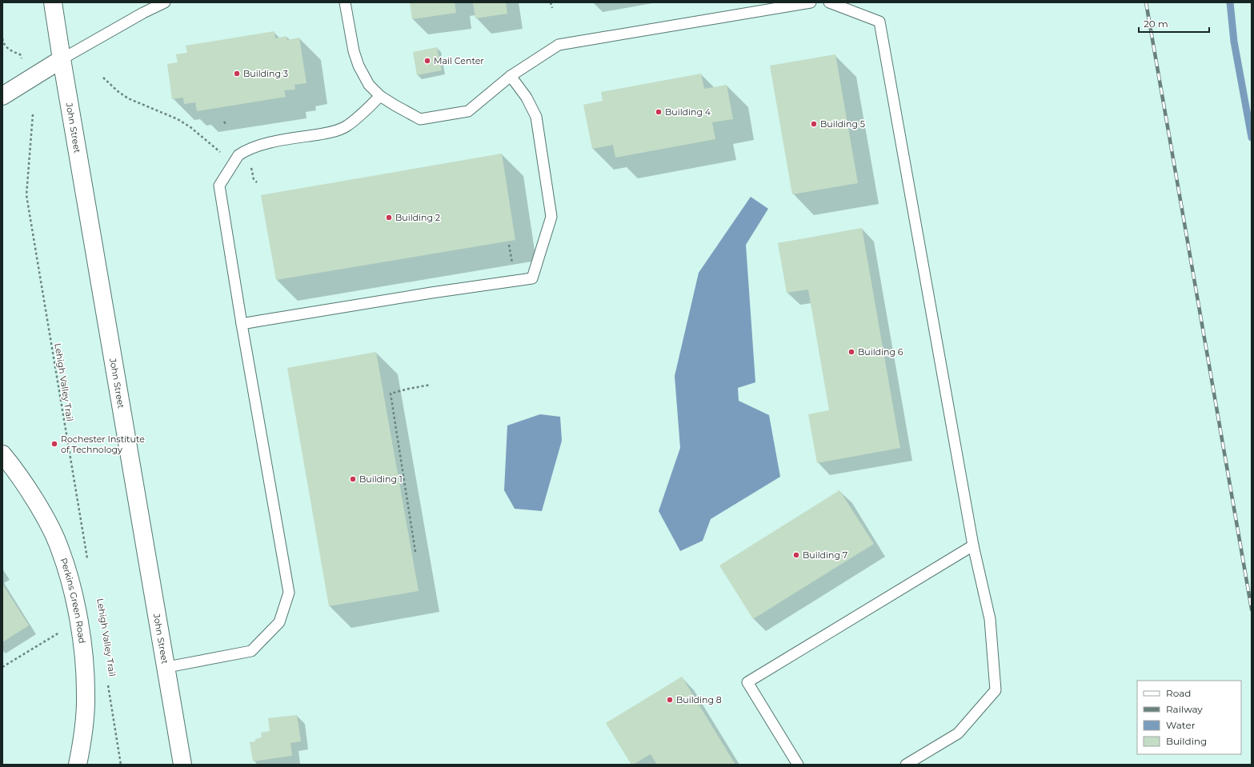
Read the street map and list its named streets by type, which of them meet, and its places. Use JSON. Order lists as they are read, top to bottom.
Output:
{
  "streets": {
    "street": ["John Street", "Perkins Green Road"],
    "path": ["Lehigh Valley Trail"]
  },
  "places": [
    "Mail Center",
    "Building 3",
    "Building 4",
    "Building 5",
    "Building 2",
    "Building 6",
    "Rochester Institute of Technology",
    "Building 1",
    "Building 7",
    "Building 8"
  ],
  "legend": [
    "Road",
    "Railway",
    "Water",
    "Building"
  ],
  "scale_bar": "20 m"
}
